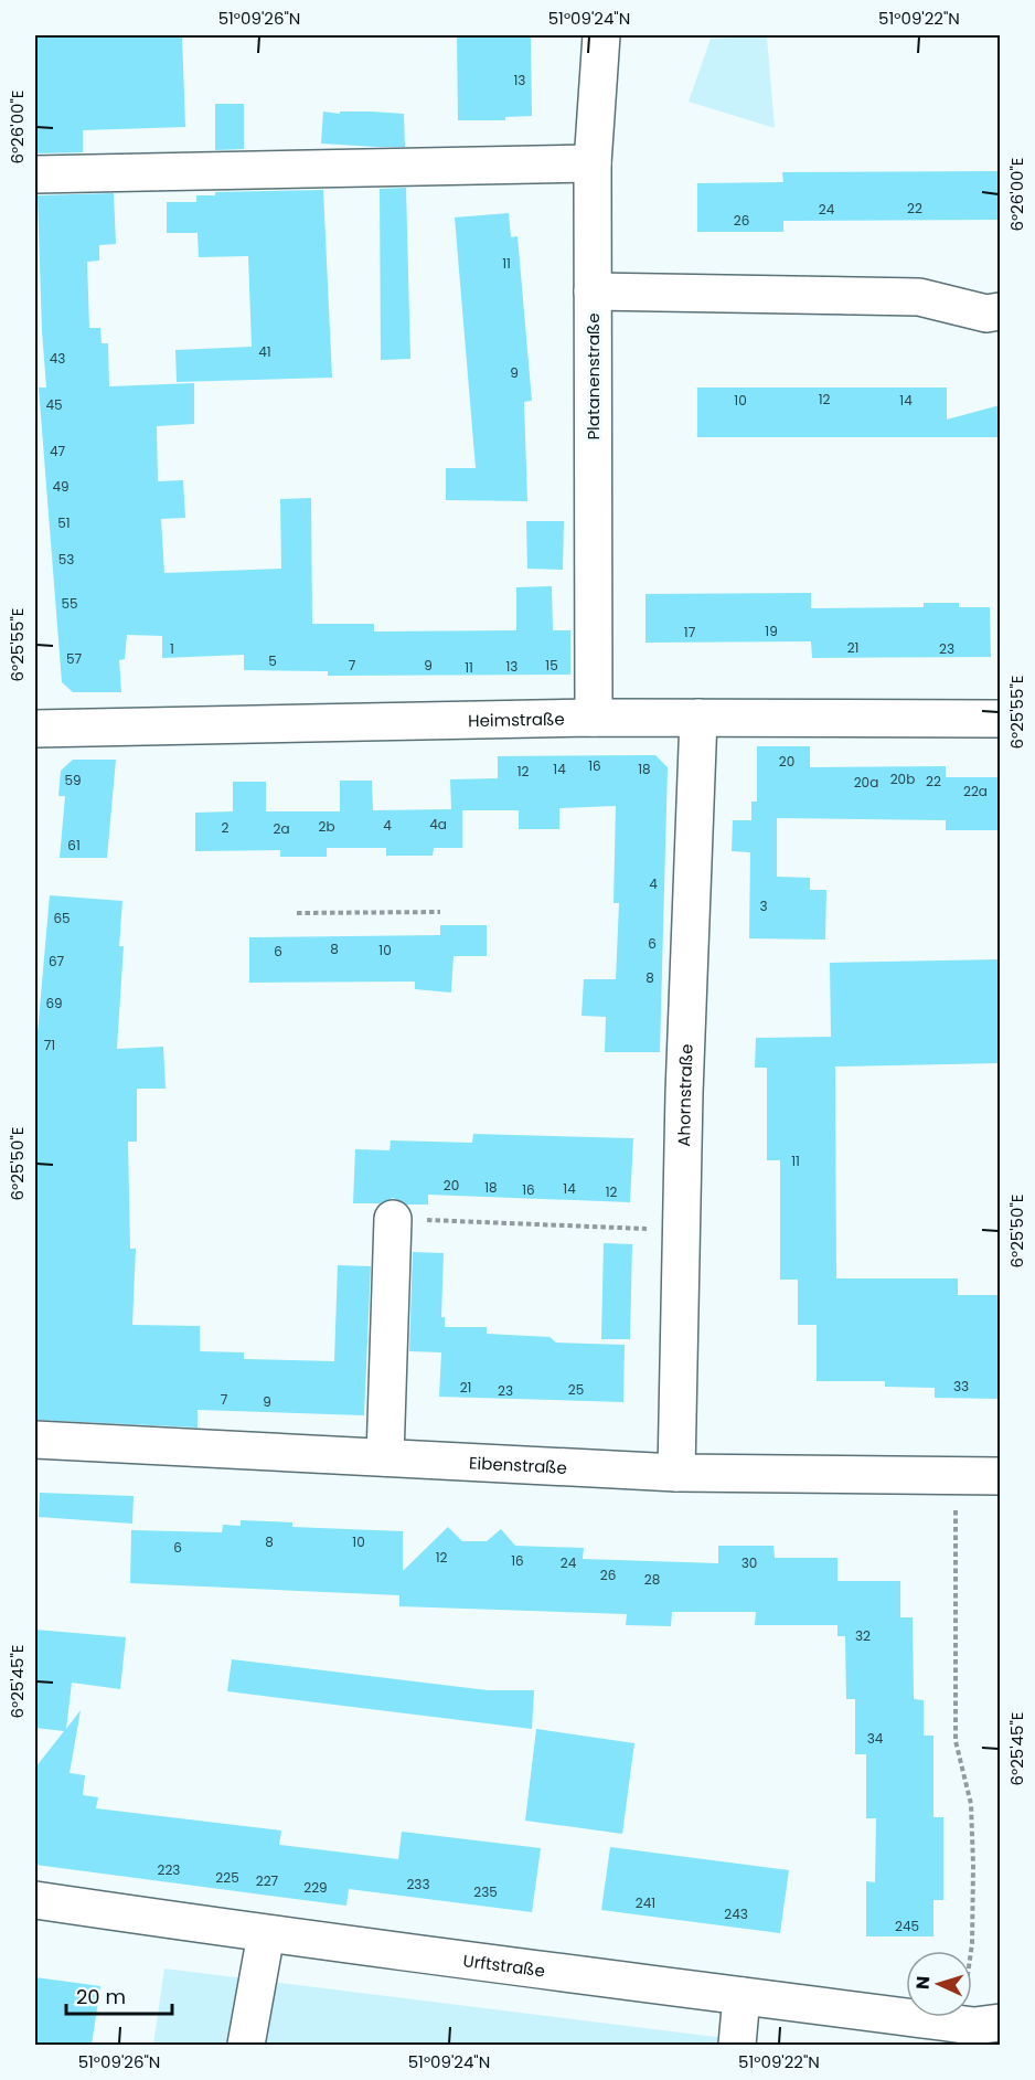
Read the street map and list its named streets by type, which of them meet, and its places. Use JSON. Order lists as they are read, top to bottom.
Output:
{
  "streets": {
    "street": [
      "Platanenstraße",
      "Heimstraße",
      "Ahornstraße",
      "Eibenstraße",
      "Urftstraße"
    ]
  },
  "crossings": [
    ["Platanenstraße", "Heimstraße"],
    ["Heimstraße", "Ahornstraße"],
    ["Ahornstraße", "Eibenstraße"]
  ],
  "house_numbers": [
    "13",
    "22",
    "24",
    "26",
    "11",
    "41",
    "43",
    "9",
    "12",
    "10",
    "14",
    "45",
    "47",
    "49",
    "51",
    "53",
    "55",
    "19",
    "17",
    "21",
    "1",
    "23",
    "57",
    "5",
    "7",
    "9",
    "15",
    "13",
    "11",
    "20",
    "16",
    "14",
    "18",
    "12",
    "20b",
    "59",
    "22",
    "20a",
    "22a",
    "4a",
    "4",
    "2b",
    "2",
    "2a",
    "61",
    "4",
    "3",
    "65",
    "6",
    "8",
    "10",
    "6",
    "67",
    "8",
    "69",
    "71",
    "11",
    "20",
    "18",
    "14",
    "16",
    "12",
    "33",
    "21",
    "25",
    "23",
    "7",
    "9",
    "8",
    "10",
    "6",
    "12",
    "16",
    "24",
    "30",
    "26",
    "28",
    "32",
    "34",
    "223",
    "225",
    "227",
    "233",
    "229",
    "235",
    "241",
    "243",
    "245"
  ],
  "scale_bar": "20 m",
  "north": "left",
  "coordinates": [
    "51°09'26\"N",
    "51°09'24\"N",
    "51°09'22\"N",
    "6°26'00\"E",
    "6°25'55\"E",
    "6°25'50\"E",
    "6°25'45\"E"
  ]
}
